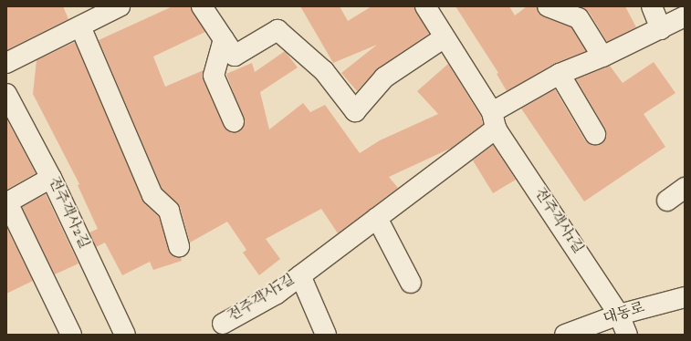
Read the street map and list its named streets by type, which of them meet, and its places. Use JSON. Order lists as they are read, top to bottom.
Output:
{
  "streets": {
    "street": ["전주객사2길", "전주객사1길", "대동로"]
  },
  "crossings": [
    ["전주객사1길", "대동로"]
  ]
}
